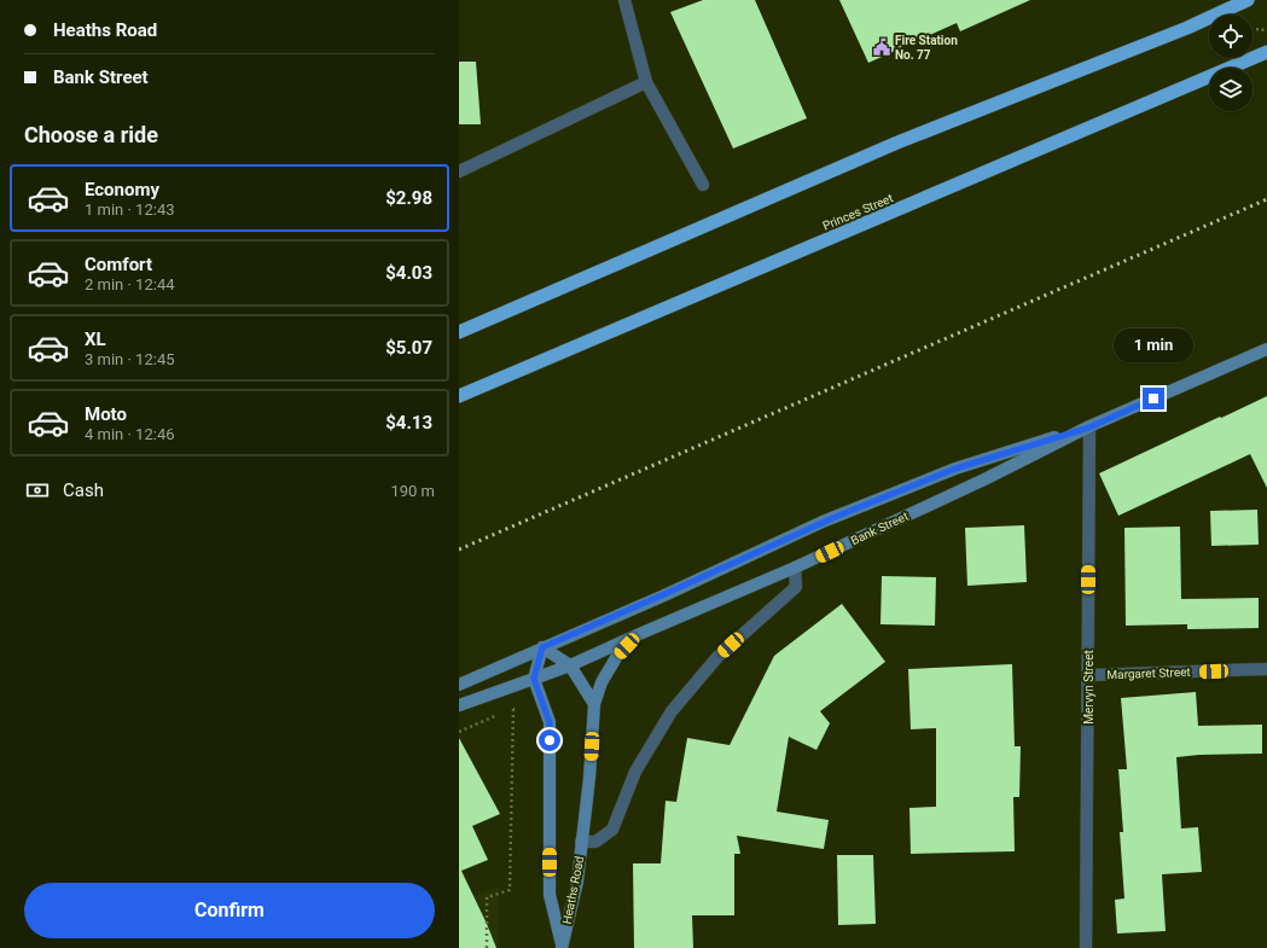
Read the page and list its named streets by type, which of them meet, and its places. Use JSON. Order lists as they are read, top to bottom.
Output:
{
  "streets": {
    "highway": ["Princes Street"],
    "main road": ["Bank Street", "Heaths Road"],
    "street": ["Margaret Street", "Mervyn Street"]
  },
  "crossings": [
    ["Bank Street", "Mervyn Street"],
    ["Bank Street", "Heaths Road"],
    ["Margaret Street", "Mervyn Street"]
  ],
  "places": {
    "public building": ["Fire Station No. 77"]
  },
  "page": {
    "banner": ["Heaths Road", "Bank Street"],
    "heading": "Choose a ride",
    "list": [
      {
        "name": "Economy",
        "note": "1 min · 12:43",
        "value": "$2.98"
      },
      {
        "name": "Comfort",
        "note": "2 min · 12:44",
        "value": "$4.03"
      },
      {
        "name": "XL",
        "note": "3 min · 12:45",
        "value": "$5.07"
      },
      {
        "name": "Moto",
        "note": "4 min · 12:46",
        "value": "$4.13"
      }
    ],
    "bubble": "1 min",
    "pay": ["Cash", "190 m"],
    "buttons": "Confirm"
  }
}
